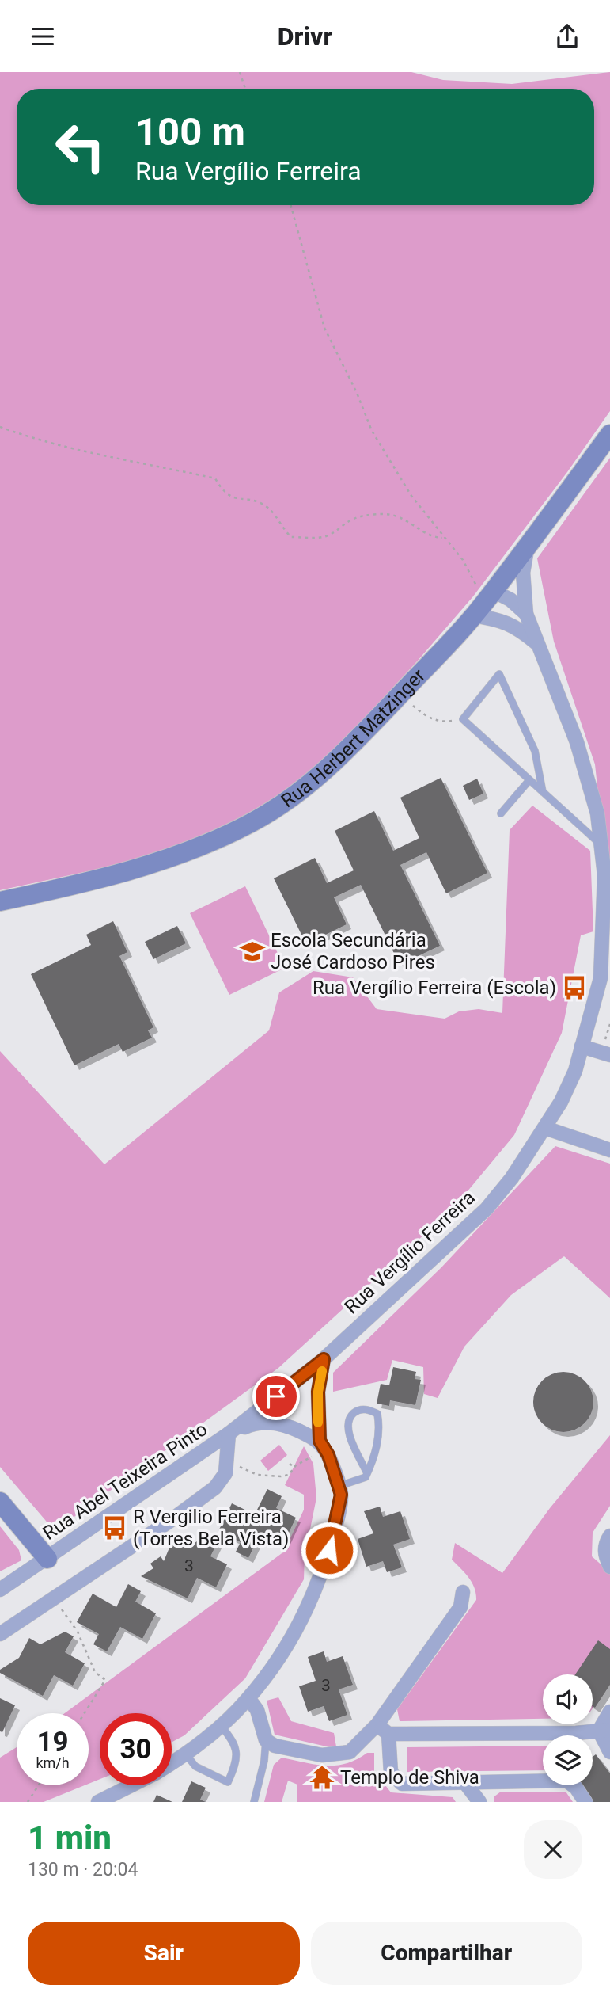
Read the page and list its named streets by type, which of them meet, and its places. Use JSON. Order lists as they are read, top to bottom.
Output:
{
  "streets": {
    "street": ["Rua Herbert Matzinger", "Rua Vergílio Ferreira", "Rua Abel Teixeira Pinto"]
  },
  "crossings": [
    ["Rua Herbert Matzinger", "Rua Vergílio Ferreira"],
    ["Rua Vergílio Ferreira", "Rua Abel Teixeira Pinto"]
  ],
  "places": {
    "school or university": ["Escola Secundária José Cardoso Pires"],
    "bus stop": ["Rua Vergílio Ferreira (Escola)", "R Vergilio Ferreira (Torres Bela Vista)"],
    "temple": ["Templo de Shiva"]
  },
  "house_numbers": ["3", "3"],
  "page": {
    "header": "Drivr",
    "turn": ["100 m", "Rua Vergílio Ferreira"],
    "speed": "19 km/h",
    "limit": "30",
    "heading": ["1 min", "130 m · 20:04"],
    "buttons": ["Sair", "Compartilhar"]
  }
}
